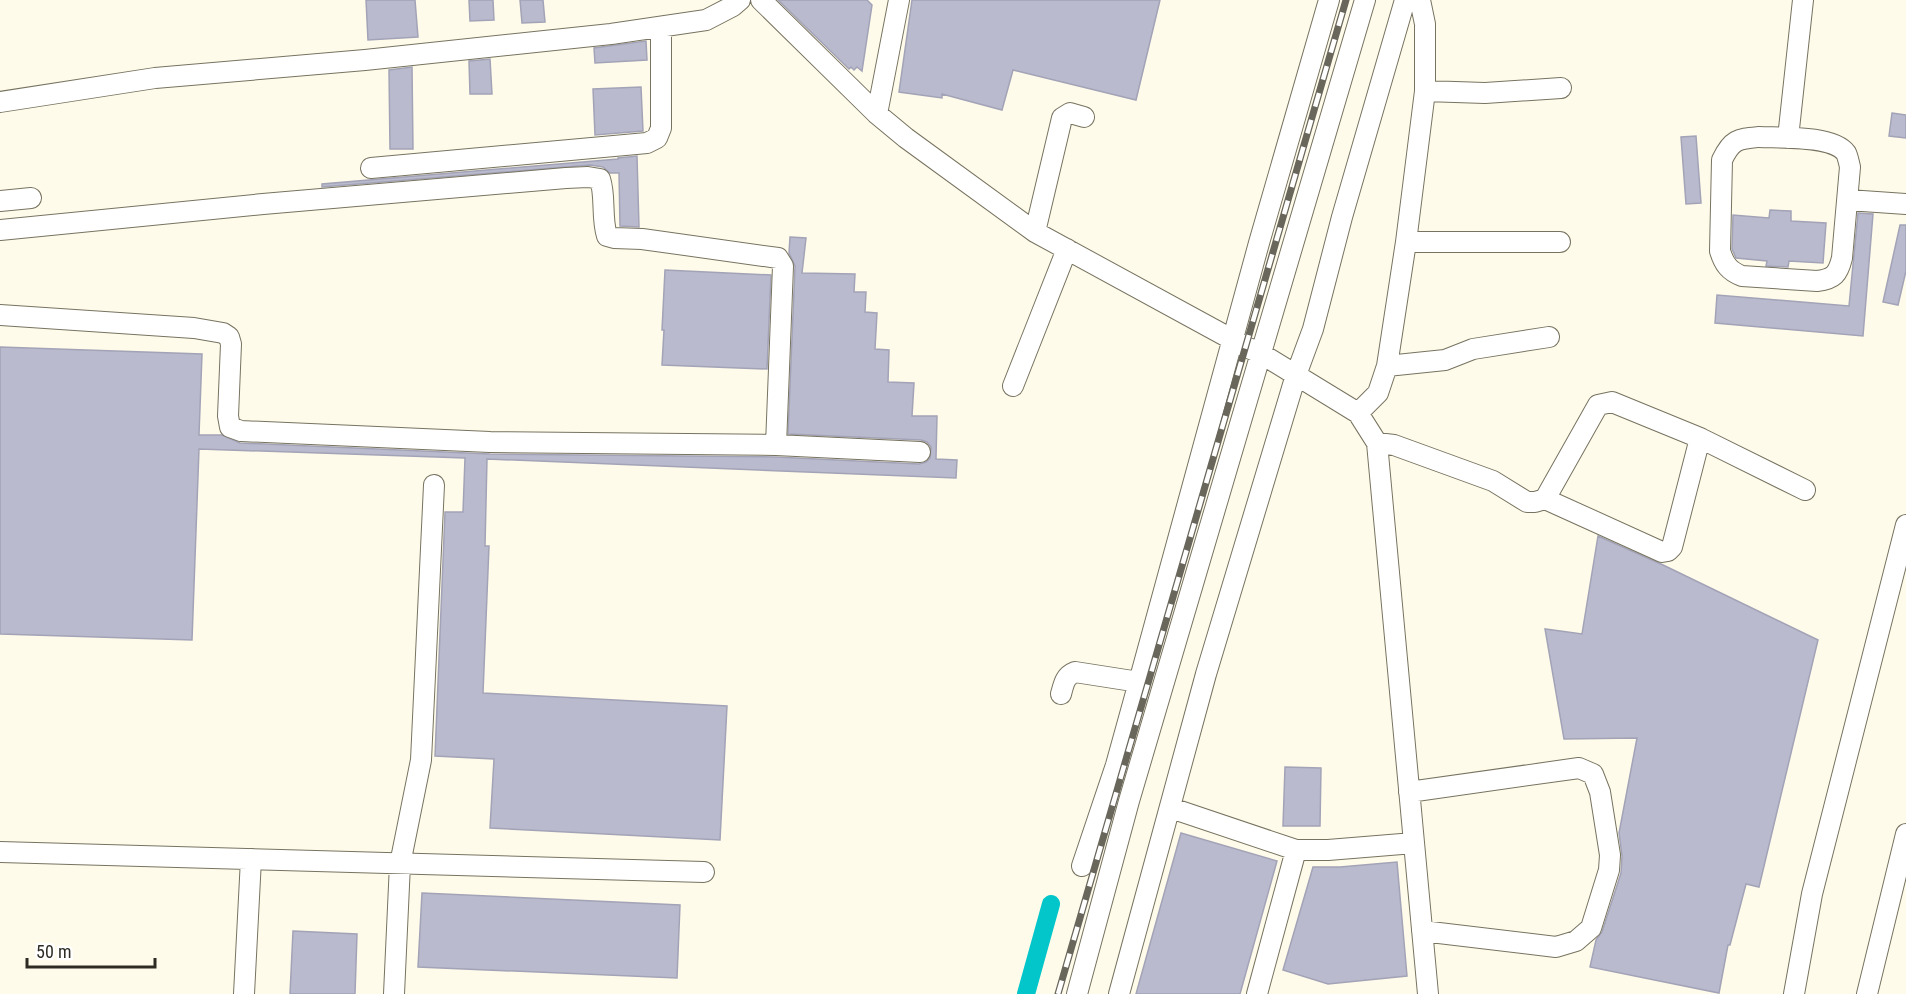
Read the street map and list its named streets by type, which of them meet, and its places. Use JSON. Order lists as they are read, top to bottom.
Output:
{
  "scale_bar": "50 m"
}
